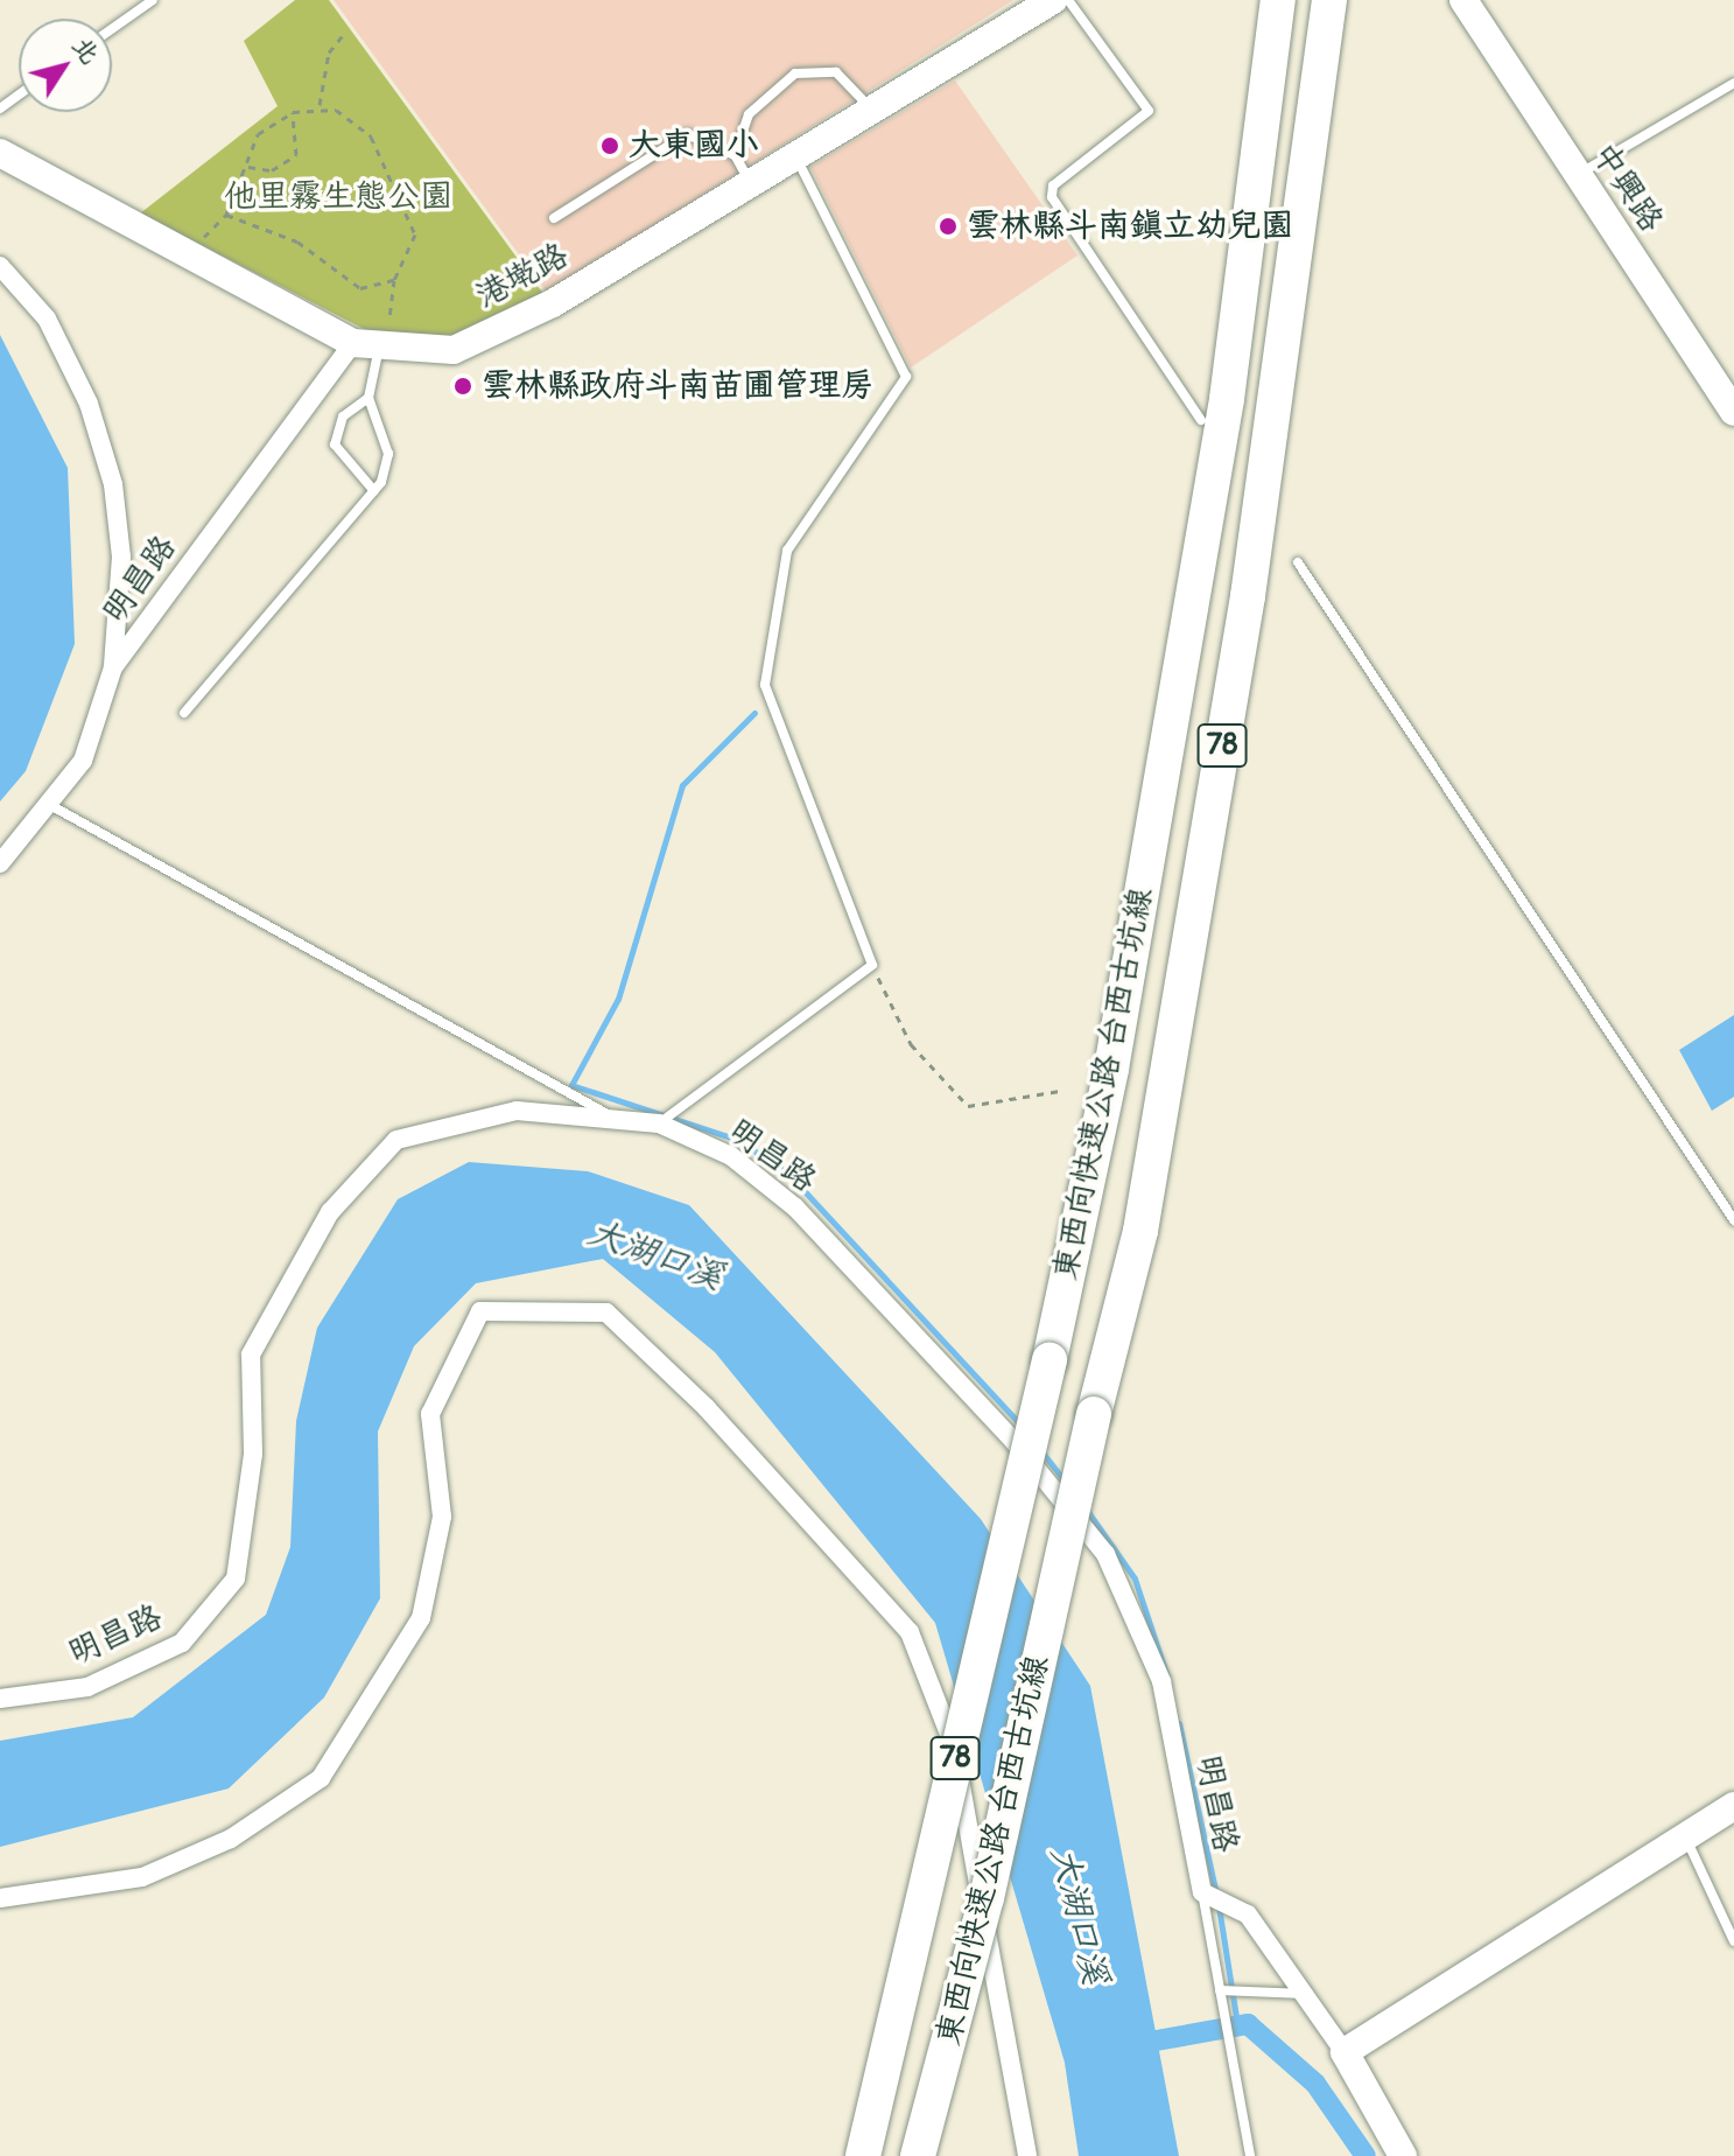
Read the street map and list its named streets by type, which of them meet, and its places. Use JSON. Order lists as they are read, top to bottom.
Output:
{
  "streets": {
    "highway": ["78", "東西向快速公路 台西古坑線"],
    "street": ["中興路", "港墘路", "明昌路"]
  },
  "crossings": [
    ["港墘路", "明昌路"]
  ],
  "water": ["大湖口溪"],
  "parks": ["他里霧生態公園"],
  "places": ["大東國小", "雲林縣斗南鎮立幼兒園", "雲林縣政府斗南苗圃管理房"],
  "north": "top right"
}
